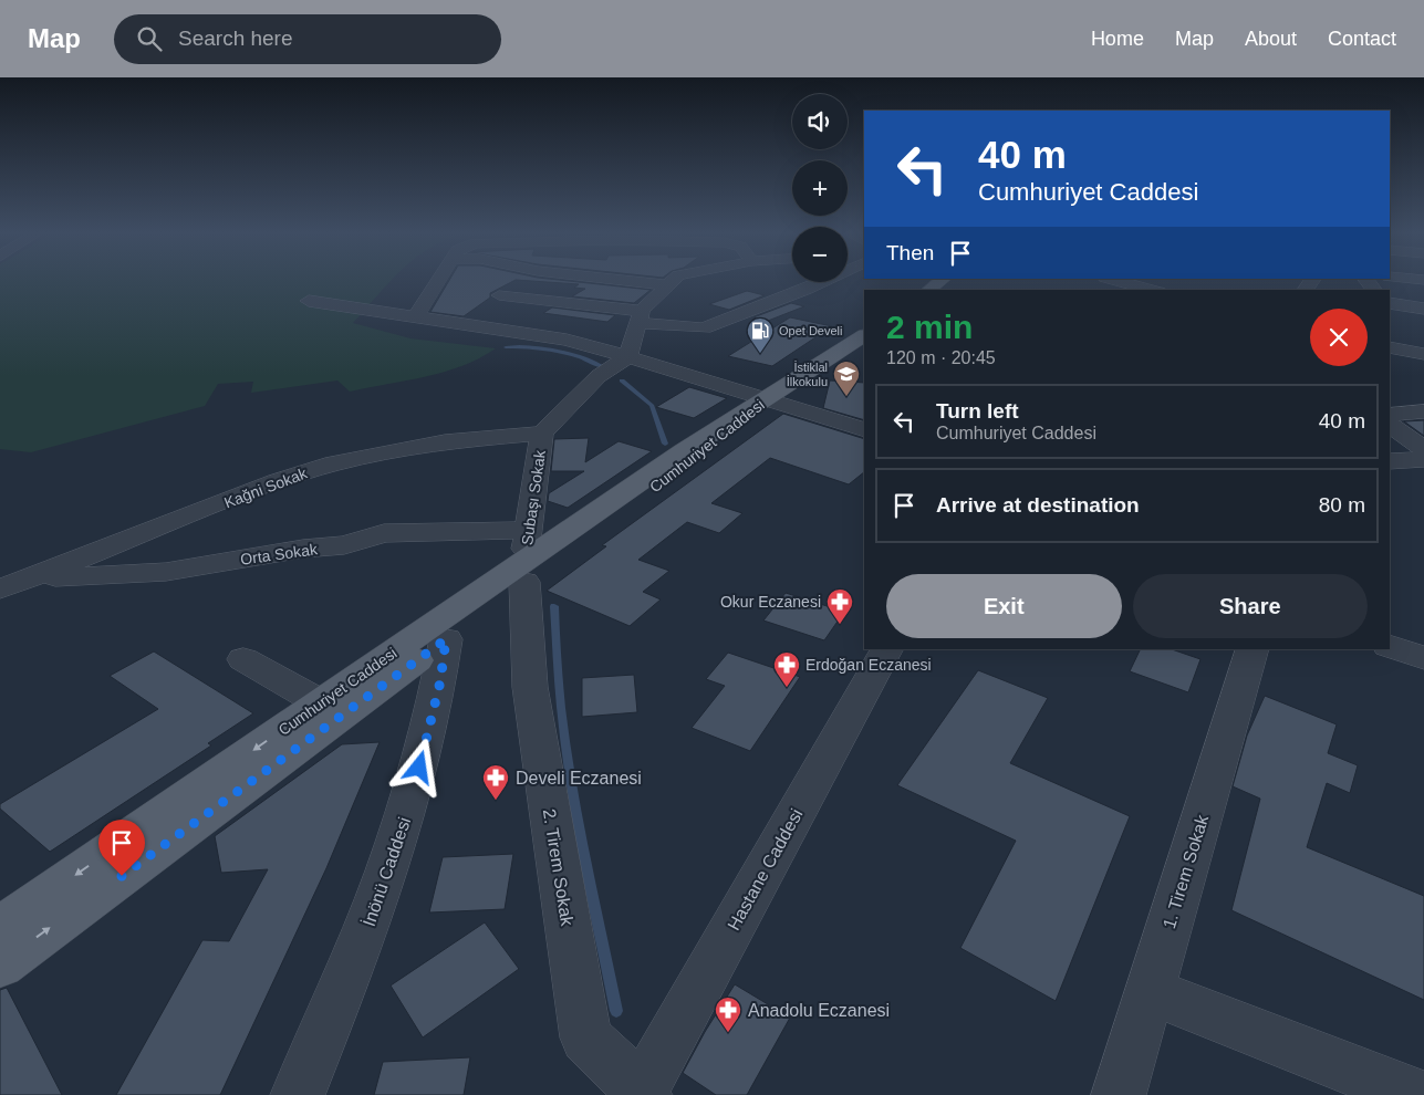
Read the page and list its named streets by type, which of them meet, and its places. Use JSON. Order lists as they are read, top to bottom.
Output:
{
  "streets": {
    "main road": ["Cumhuriyet Caddesi"],
    "street": [
      "Kağni Sokak",
      "Subaşı Sokak",
      "Orta Sokak",
      "2. Tirem Sokak",
      "Hastane Caddesi",
      "İnönü Caddesi",
      "1. Tirem Sokak"
    ]
  },
  "crossings": [
    ["Cumhuriyet Caddesi", "Subaşı Sokak"],
    ["Cumhuriyet Caddesi", "Orta Sokak"],
    ["Cumhuriyet Caddesi", "2. Tirem Sokak"],
    ["Cumhuriyet Caddesi", "İnönü Caddesi"],
    ["Kağni Sokak", "Subaşı Sokak"],
    ["Kağni Sokak", "Orta Sokak"],
    ["Subaşı Sokak", "Orta Sokak"],
    ["Subaşı Sokak", "2. Tirem Sokak"],
    ["Orta Sokak", "2. Tirem Sokak"],
    ["2. Tirem Sokak", "Hastane Caddesi"]
  ],
  "places": {
    "fuel station": ["Opet Develi"],
    "school or university": ["İstiklal İlkokulu"],
    "pharmacy": [
      "Okur Eczanesi",
      "Erdoğan Eczanesi",
      "Develi Eczanesi",
      "Anadolu Eczanesi"
    ]
  },
  "page": {
    "header": "Map",
    "search": "Search here",
    "nav": [
      "Home",
      "Map",
      "About",
      "Contact"
    ],
    "map_buttons": ["+", "−"],
    "turn": ["40 m", "Cumhuriyet Caddesi"],
    "then": "Then",
    "heading": ["2 min", "120 m · 20:45"],
    "list": [
      {
        "name": "Turn left",
        "note": "Cumhuriyet Caddesi",
        "value": "40 m"
      },
      {
        "name": "Arrive at destination",
        "value": "80 m"
      }
    ],
    "buttons": ["Exit", "Share"]
  }
}
